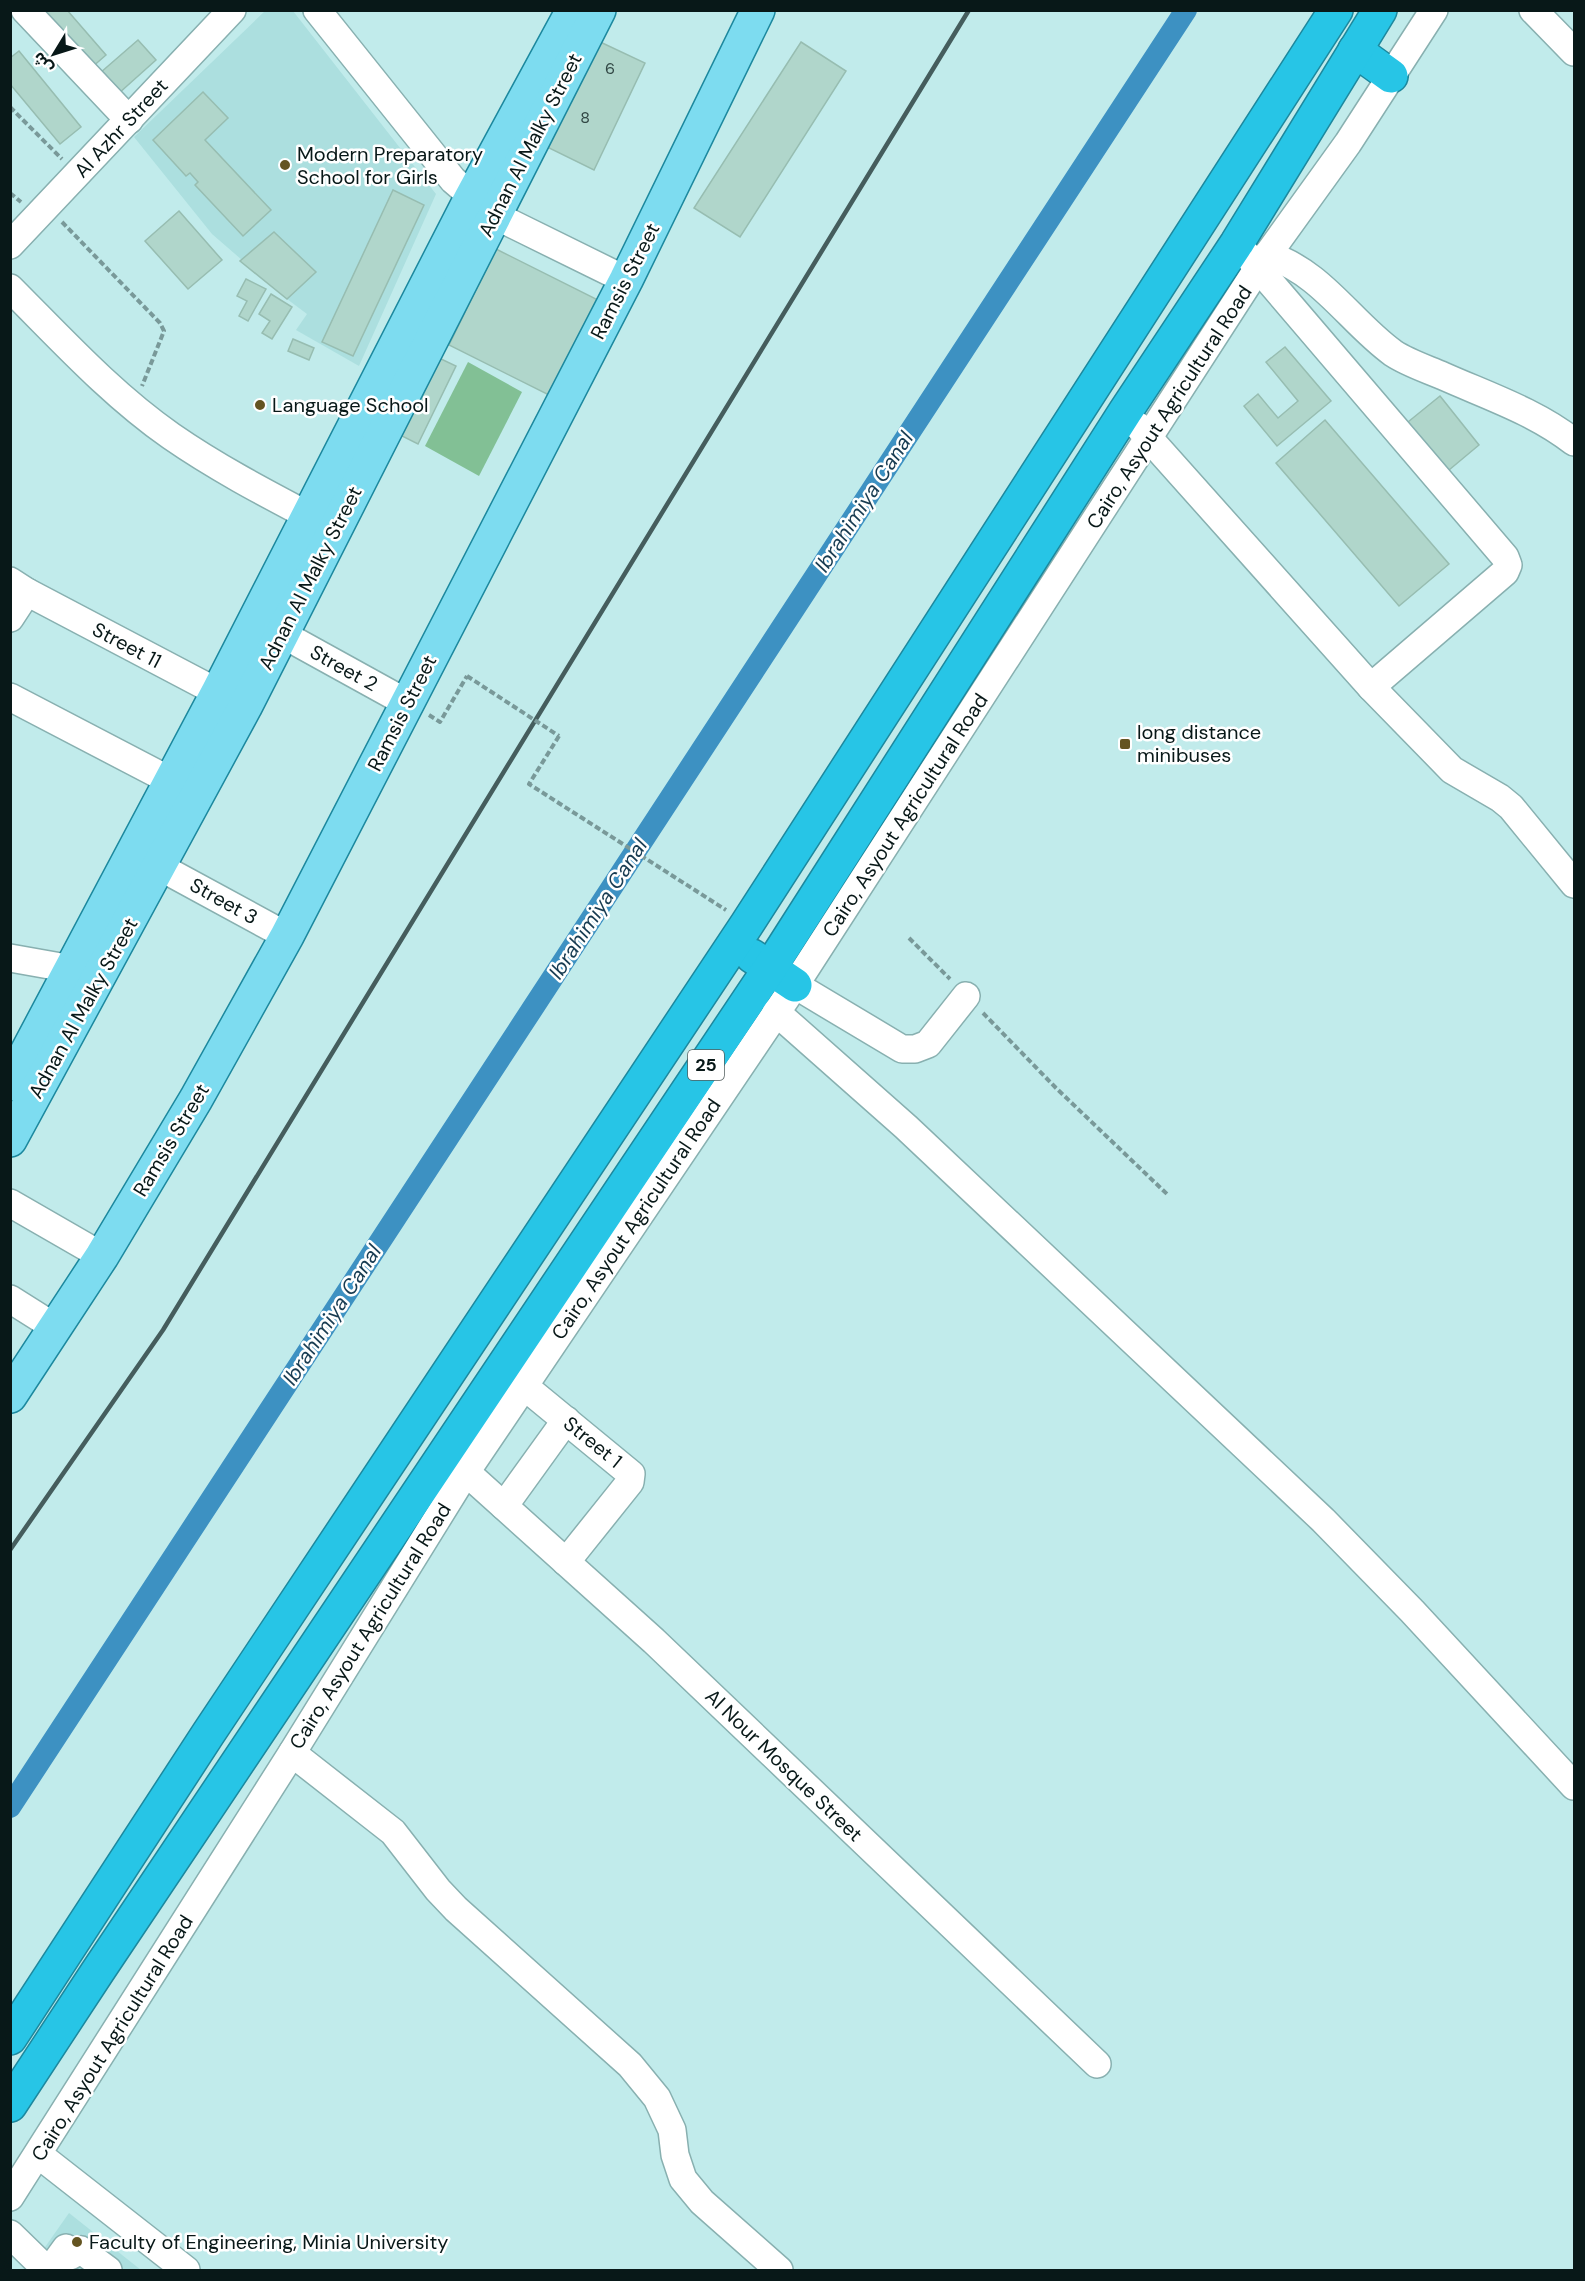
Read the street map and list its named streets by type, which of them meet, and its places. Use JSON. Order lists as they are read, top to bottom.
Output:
{
  "streets": {
    "highway": ["Cairo, Asyout Agricultural Road", "25"],
    "main road": ["Adnan Al Malky Street", "Ramsis Street"],
    "street": [
      "Al Azhr Street",
      "Street 11",
      "Street 2",
      "Street 3",
      "Street 1",
      "Al Nour Mosque Street"
    ]
  },
  "crossings": [
    ["Adnan Al Malky Street", "Street 11"],
    ["Adnan Al Malky Street", "Street 2"],
    ["Adnan Al Malky Street", "Street 3"],
    ["Ramsis Street", "Street 2"],
    ["Ramsis Street", "Street 3"],
    ["Cairo, Asyout Agricultural Road", "Street 1"],
    ["Cairo, Asyout Agricultural Road", "Al Nour Mosque Street"],
    ["Street 1", "Al Nour Mosque Street"]
  ],
  "water": ["Ibrahimiya Canal"],
  "places": {
    "other": ["Modern Preparatory School for Girls", "Language School", "Faculty of Engineering, Minia University"],
    "transit": ["long distance minibuses"]
  },
  "house_numbers": ["6", "8"],
  "north": "bottom left"
}
